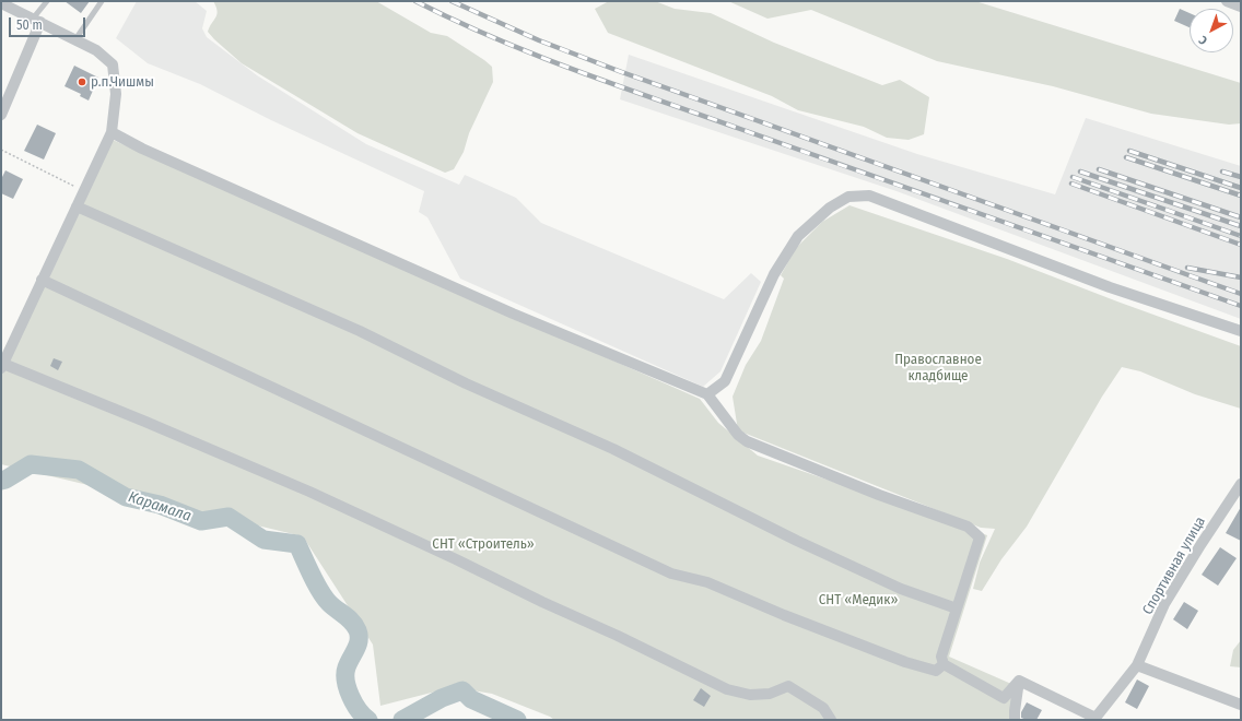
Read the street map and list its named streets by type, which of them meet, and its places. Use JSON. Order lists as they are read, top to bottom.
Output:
{
  "streets": {
    "street": ["Спортивная улица"]
  },
  "water": ["Карамала"],
  "parks": ["Православное кладбище", "СНТ «Строитель»", "СНТ «Медик»"],
  "places": ["р.п.Чишмы"],
  "scale_bar": "50 m",
  "north": "bottom left"
}
